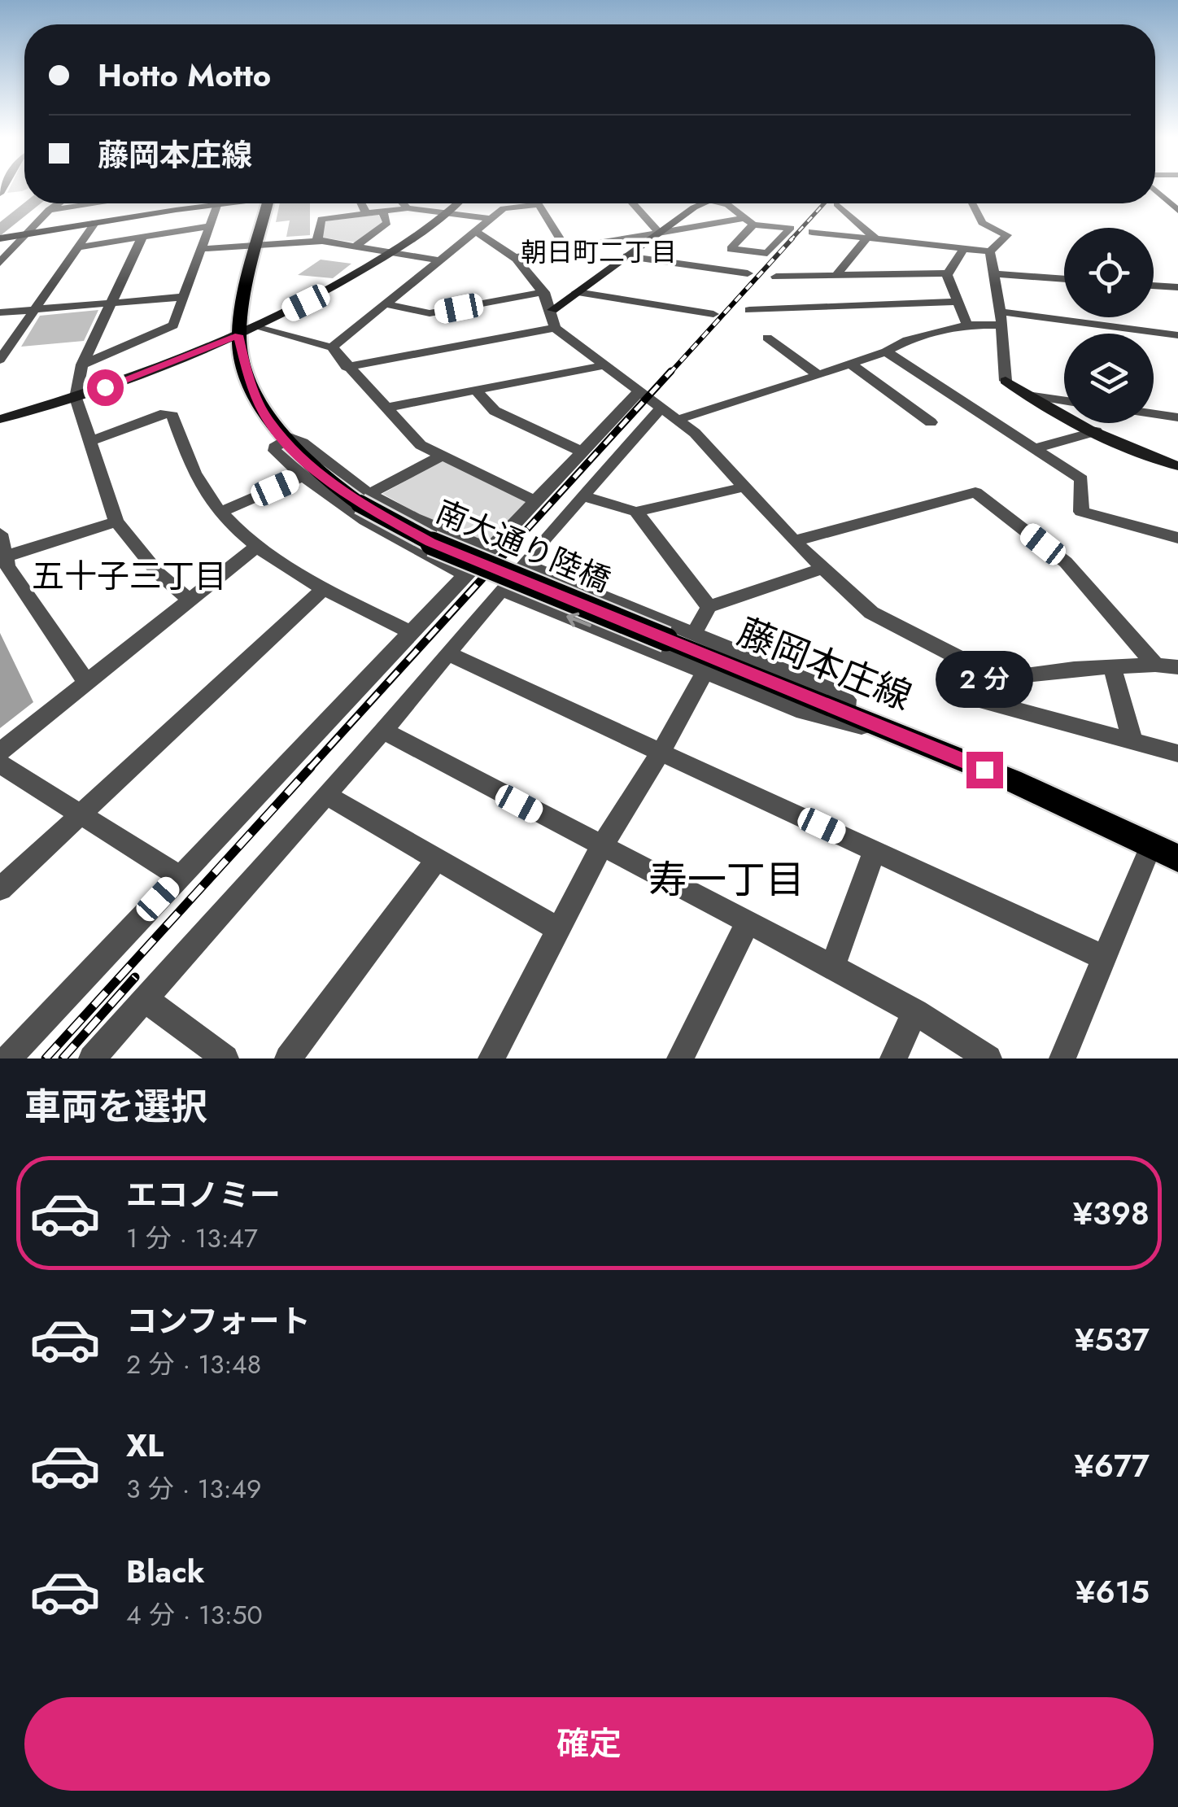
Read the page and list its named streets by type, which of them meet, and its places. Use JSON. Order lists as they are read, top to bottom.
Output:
{
  "streets": {
    "main road": ["南大通り陸橋", "藤岡本庄線"]
  },
  "crossings": [
    ["南大通り陸橋", "藤岡本庄線"]
  ],
  "districts": ["朝日町二丁目", "五十子三丁目", "寿一丁目"],
  "page": {
    "banner": ["Hotto Motto", "藤岡本庄線"],
    "bubble": "2 分",
    "heading": "車両を選択",
    "list": [
      {
        "name": "エコノミー",
        "note": "1 分 · 13:47",
        "value": "¥398"
      },
      {
        "name": "コンフォート",
        "note": "2 分 · 13:48",
        "value": "¥537"
      },
      {
        "name": "XL",
        "note": "3 分 · 13:49",
        "value": "¥677"
      },
      {
        "name": "Black",
        "note": "4 分 · 13:50",
        "value": "¥615"
      }
    ],
    "buttons": "確定"
  }
}
